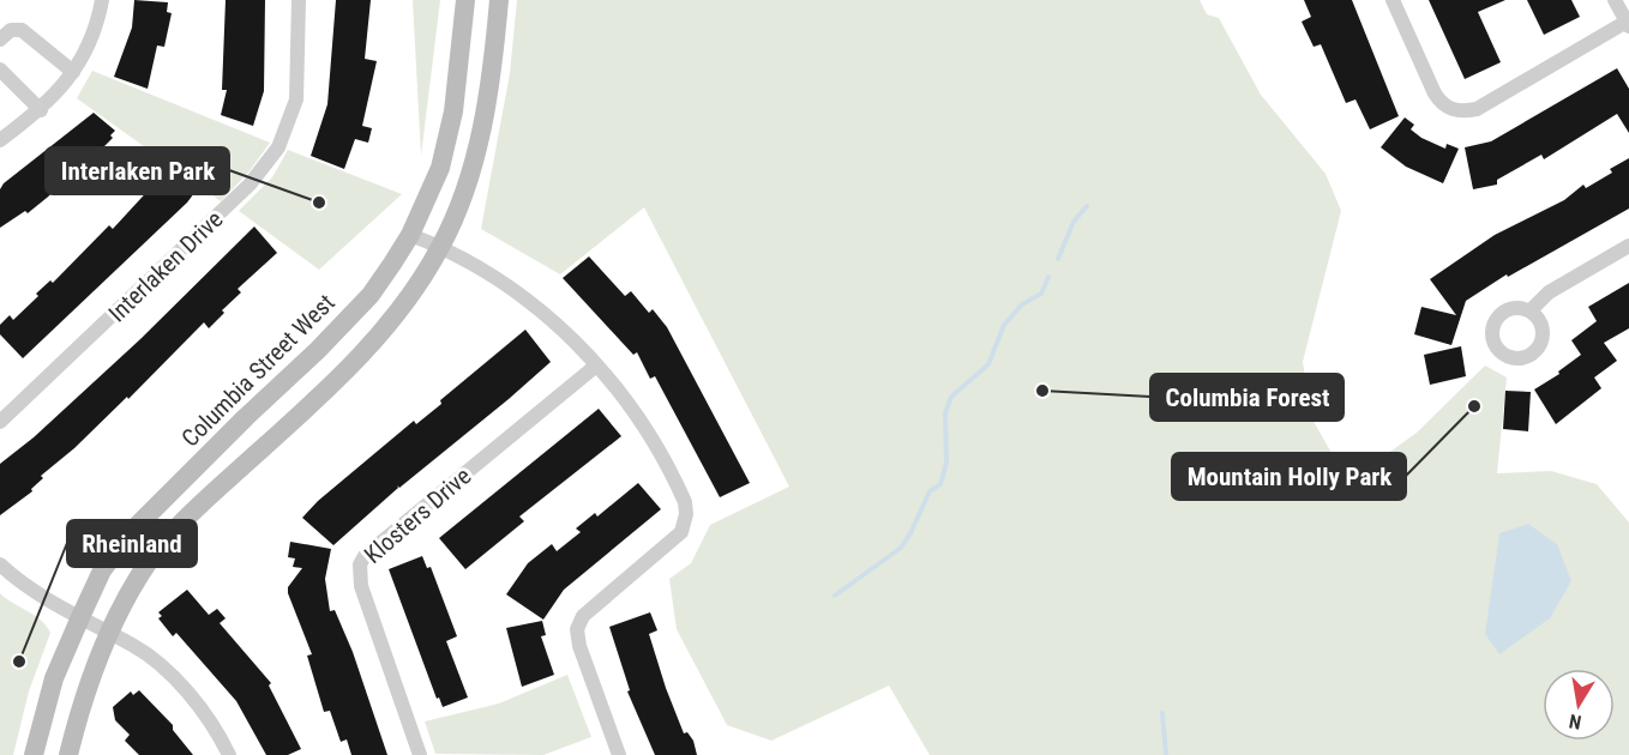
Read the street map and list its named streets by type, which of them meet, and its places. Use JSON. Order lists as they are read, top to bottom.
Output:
{
  "streets": {
    "main road": ["Columbia Street West"],
    "street": ["Interlaken Drive", "Klosters Drive"]
  },
  "places": [
    "Interlaken Park",
    "Columbia Forest",
    "Mountain Holly Park",
    "Rheinland"
  ],
  "north": "bottom"
}
